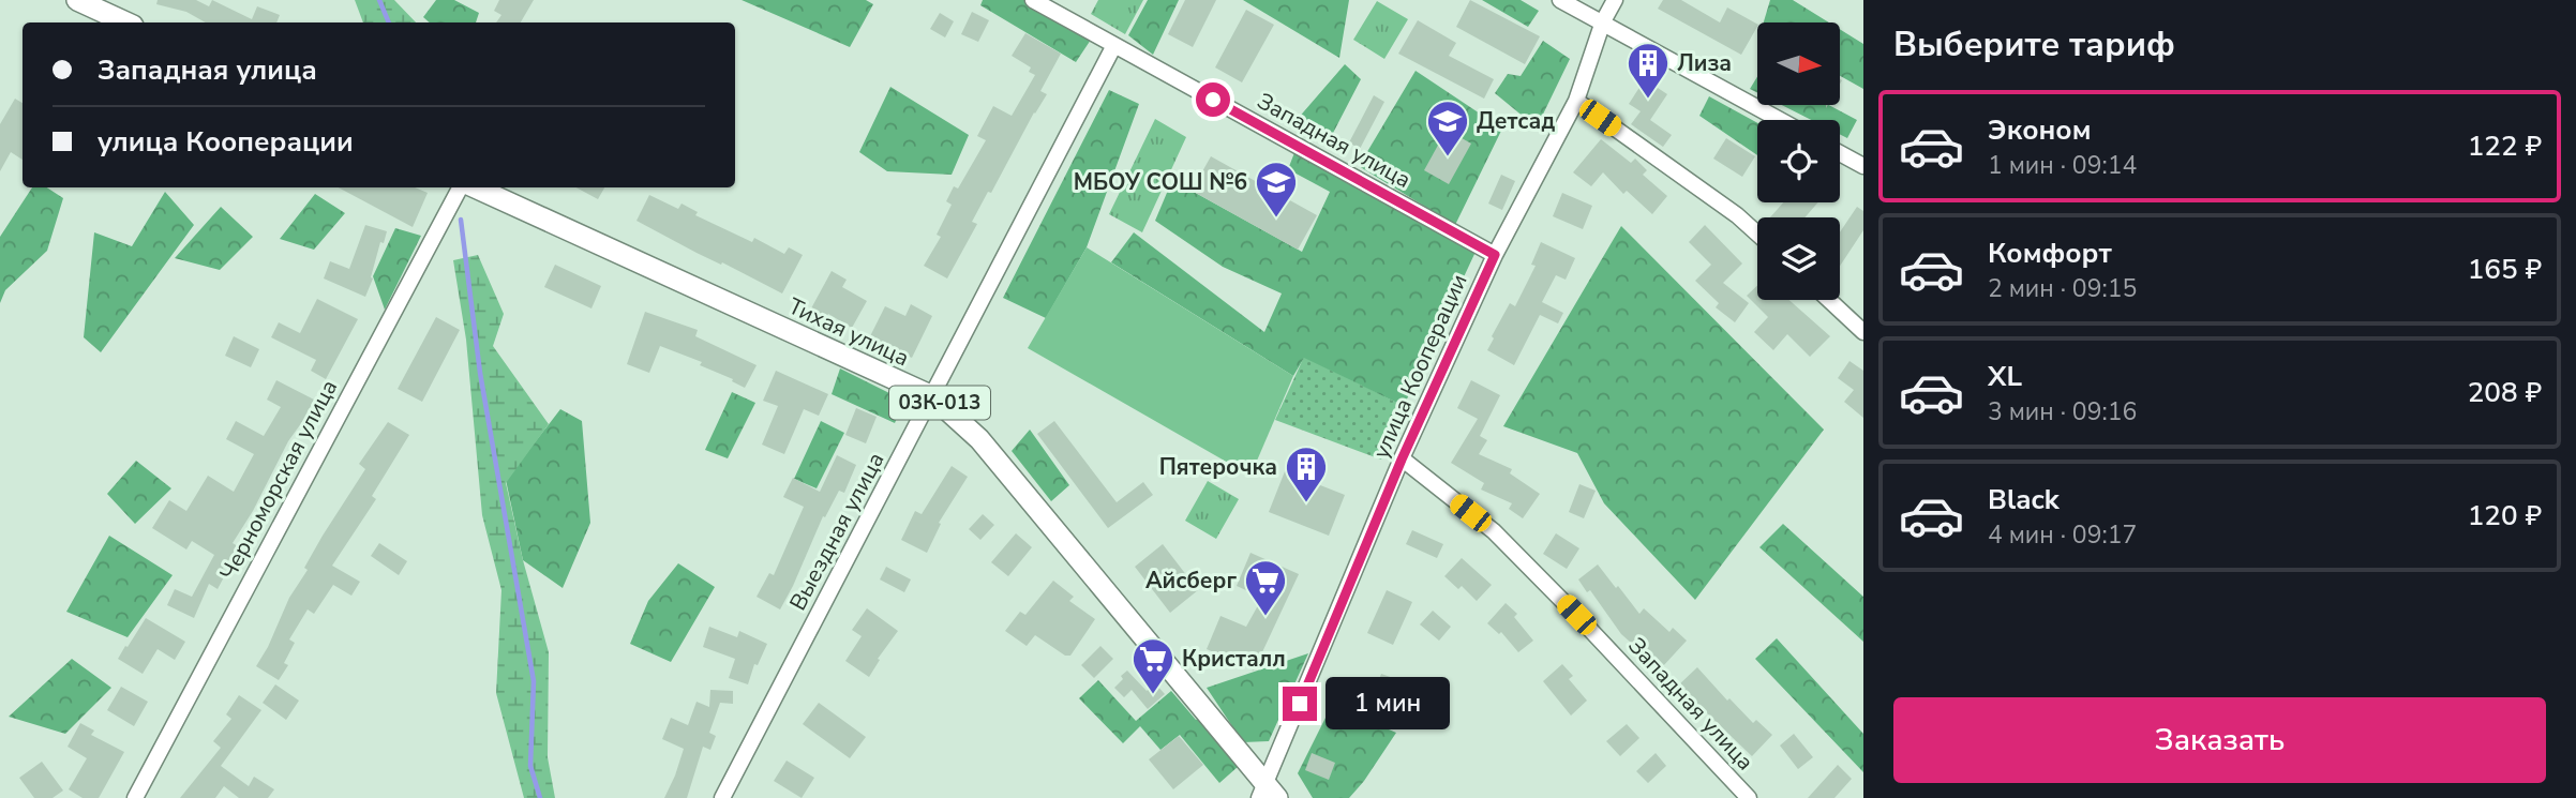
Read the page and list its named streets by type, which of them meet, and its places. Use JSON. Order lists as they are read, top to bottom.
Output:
{
  "streets": {
    "main road": ["Тихая улица", "03К-013"],
    "street": [
      "Западная улица",
      "улица Кооперации",
      "Черноморская улица",
      "Выездная улица"
    ]
  },
  "crossings": [
    ["Западная улица", "улица Кооперации"],
    ["Западная улица", "Выездная улица"],
    ["Тихая улица", "улица Кооперации"],
    ["Тихая улица", "Выездная улица"]
  ],
  "places": {
    "building": ["Лиза", "Пятерочка"],
    "school or university": ["Детсад", "МБОУ СОШ №6"],
    "supermarket": ["Айсберг", "Кристалл"]
  },
  "north": "right",
  "page": {
    "heading": "Выберите тариф",
    "banner": ["Западная улица", "улица Кооперации"],
    "list": [
      {
        "name": "Эконом",
        "note": "1 мин · 09:14",
        "value": "122 ₽"
      },
      {
        "name": "Комфорт",
        "note": "2 мин · 09:15",
        "value": "165 ₽"
      },
      {
        "name": "XL",
        "note": "3 мин · 09:16",
        "value": "208 ₽"
      },
      {
        "name": "Black",
        "note": "4 мин · 09:17",
        "value": "120 ₽"
      }
    ],
    "bubble": "1 мин",
    "buttons": "Заказать"
  }
}
